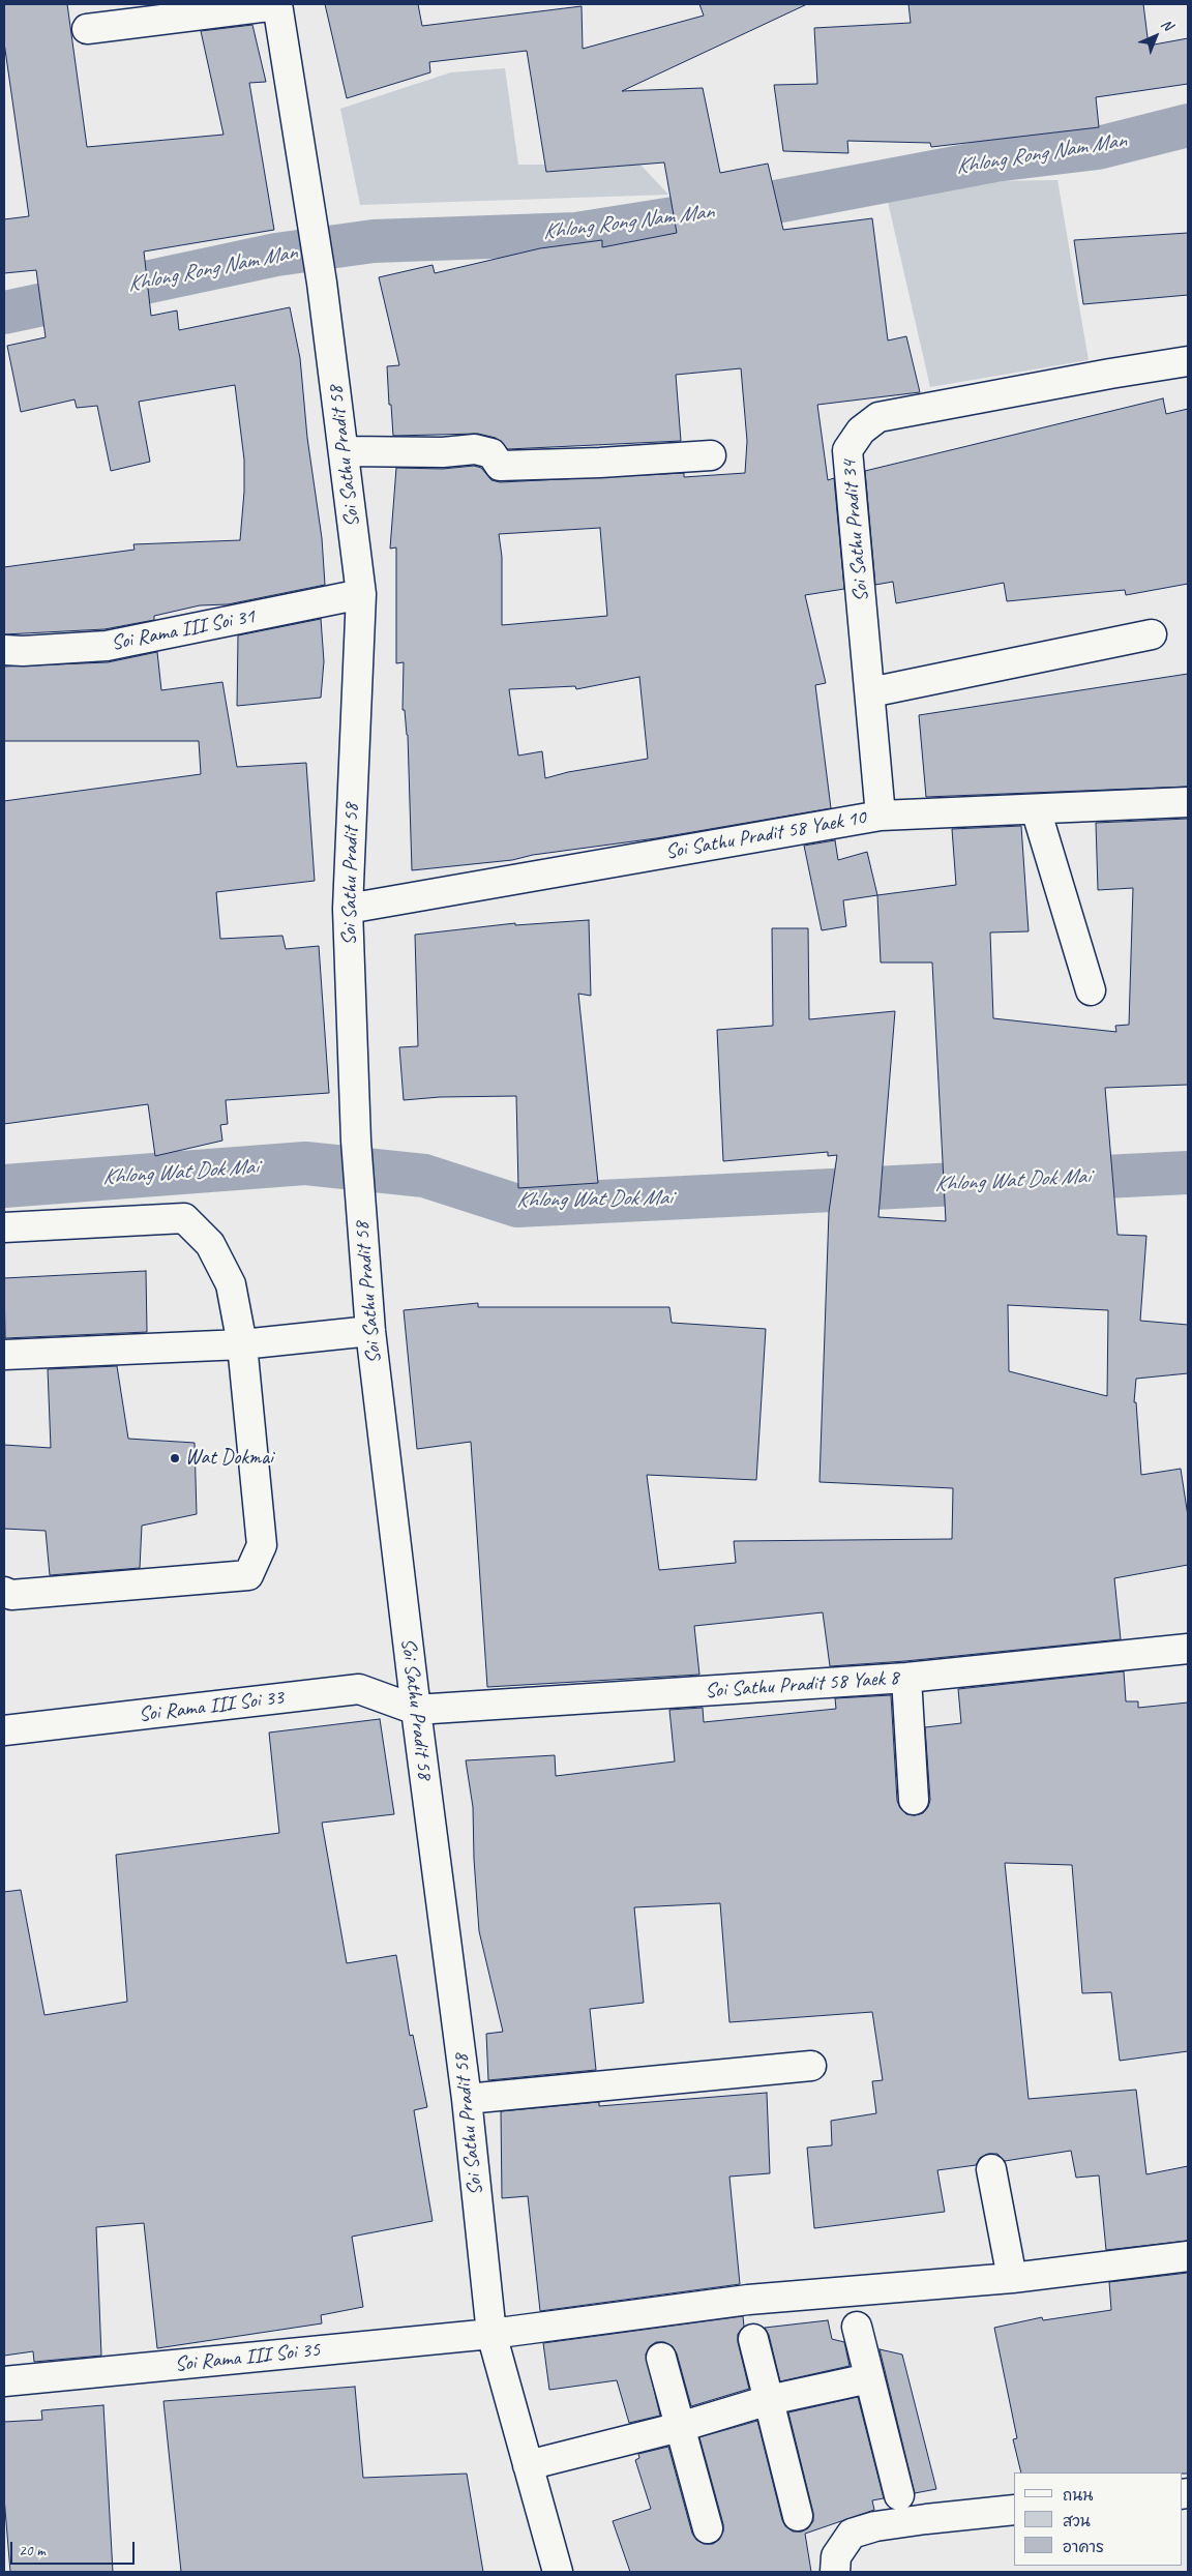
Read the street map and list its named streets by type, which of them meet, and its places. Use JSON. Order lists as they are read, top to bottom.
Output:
{
  "streets": {
    "street": [
      "Soi Sathu Pradit 58",
      "Soi Sathu Pradit 34",
      "Soi Rama III Soi 31",
      "Soi Sathu Pradit 58 Yaek 10",
      "Soi Sathu Pradit 58 Yaek 8",
      "Soi Rama III Soi 33",
      "Soi Rama III Soi 35"
    ]
  },
  "crossings": [
    ["Soi Sathu Pradit 58", "Soi Rama III Soi 31"],
    ["Soi Sathu Pradit 58", "Soi Sathu Pradit 58 Yaek 10"],
    ["Soi Sathu Pradit 58", "Soi Sathu Pradit 58 Yaek 8"],
    ["Soi Sathu Pradit 58", "Soi Rama III Soi 33"],
    ["Soi Sathu Pradit 58", "Soi Rama III Soi 35"],
    ["Soi Sathu Pradit 34", "Soi Sathu Pradit 58 Yaek 10"],
    ["Soi Sathu Pradit 58 Yaek 8", "Soi Rama III Soi 33"]
  ],
  "water": ["Khlong Rong Nam Man", "Khlong Wat Dok Mai"],
  "places": ["Wat Dokmai"],
  "legend": ["ถนน", "สวน", "อาคาร"],
  "scale_bar": "20 m",
  "north": "top right"
}
